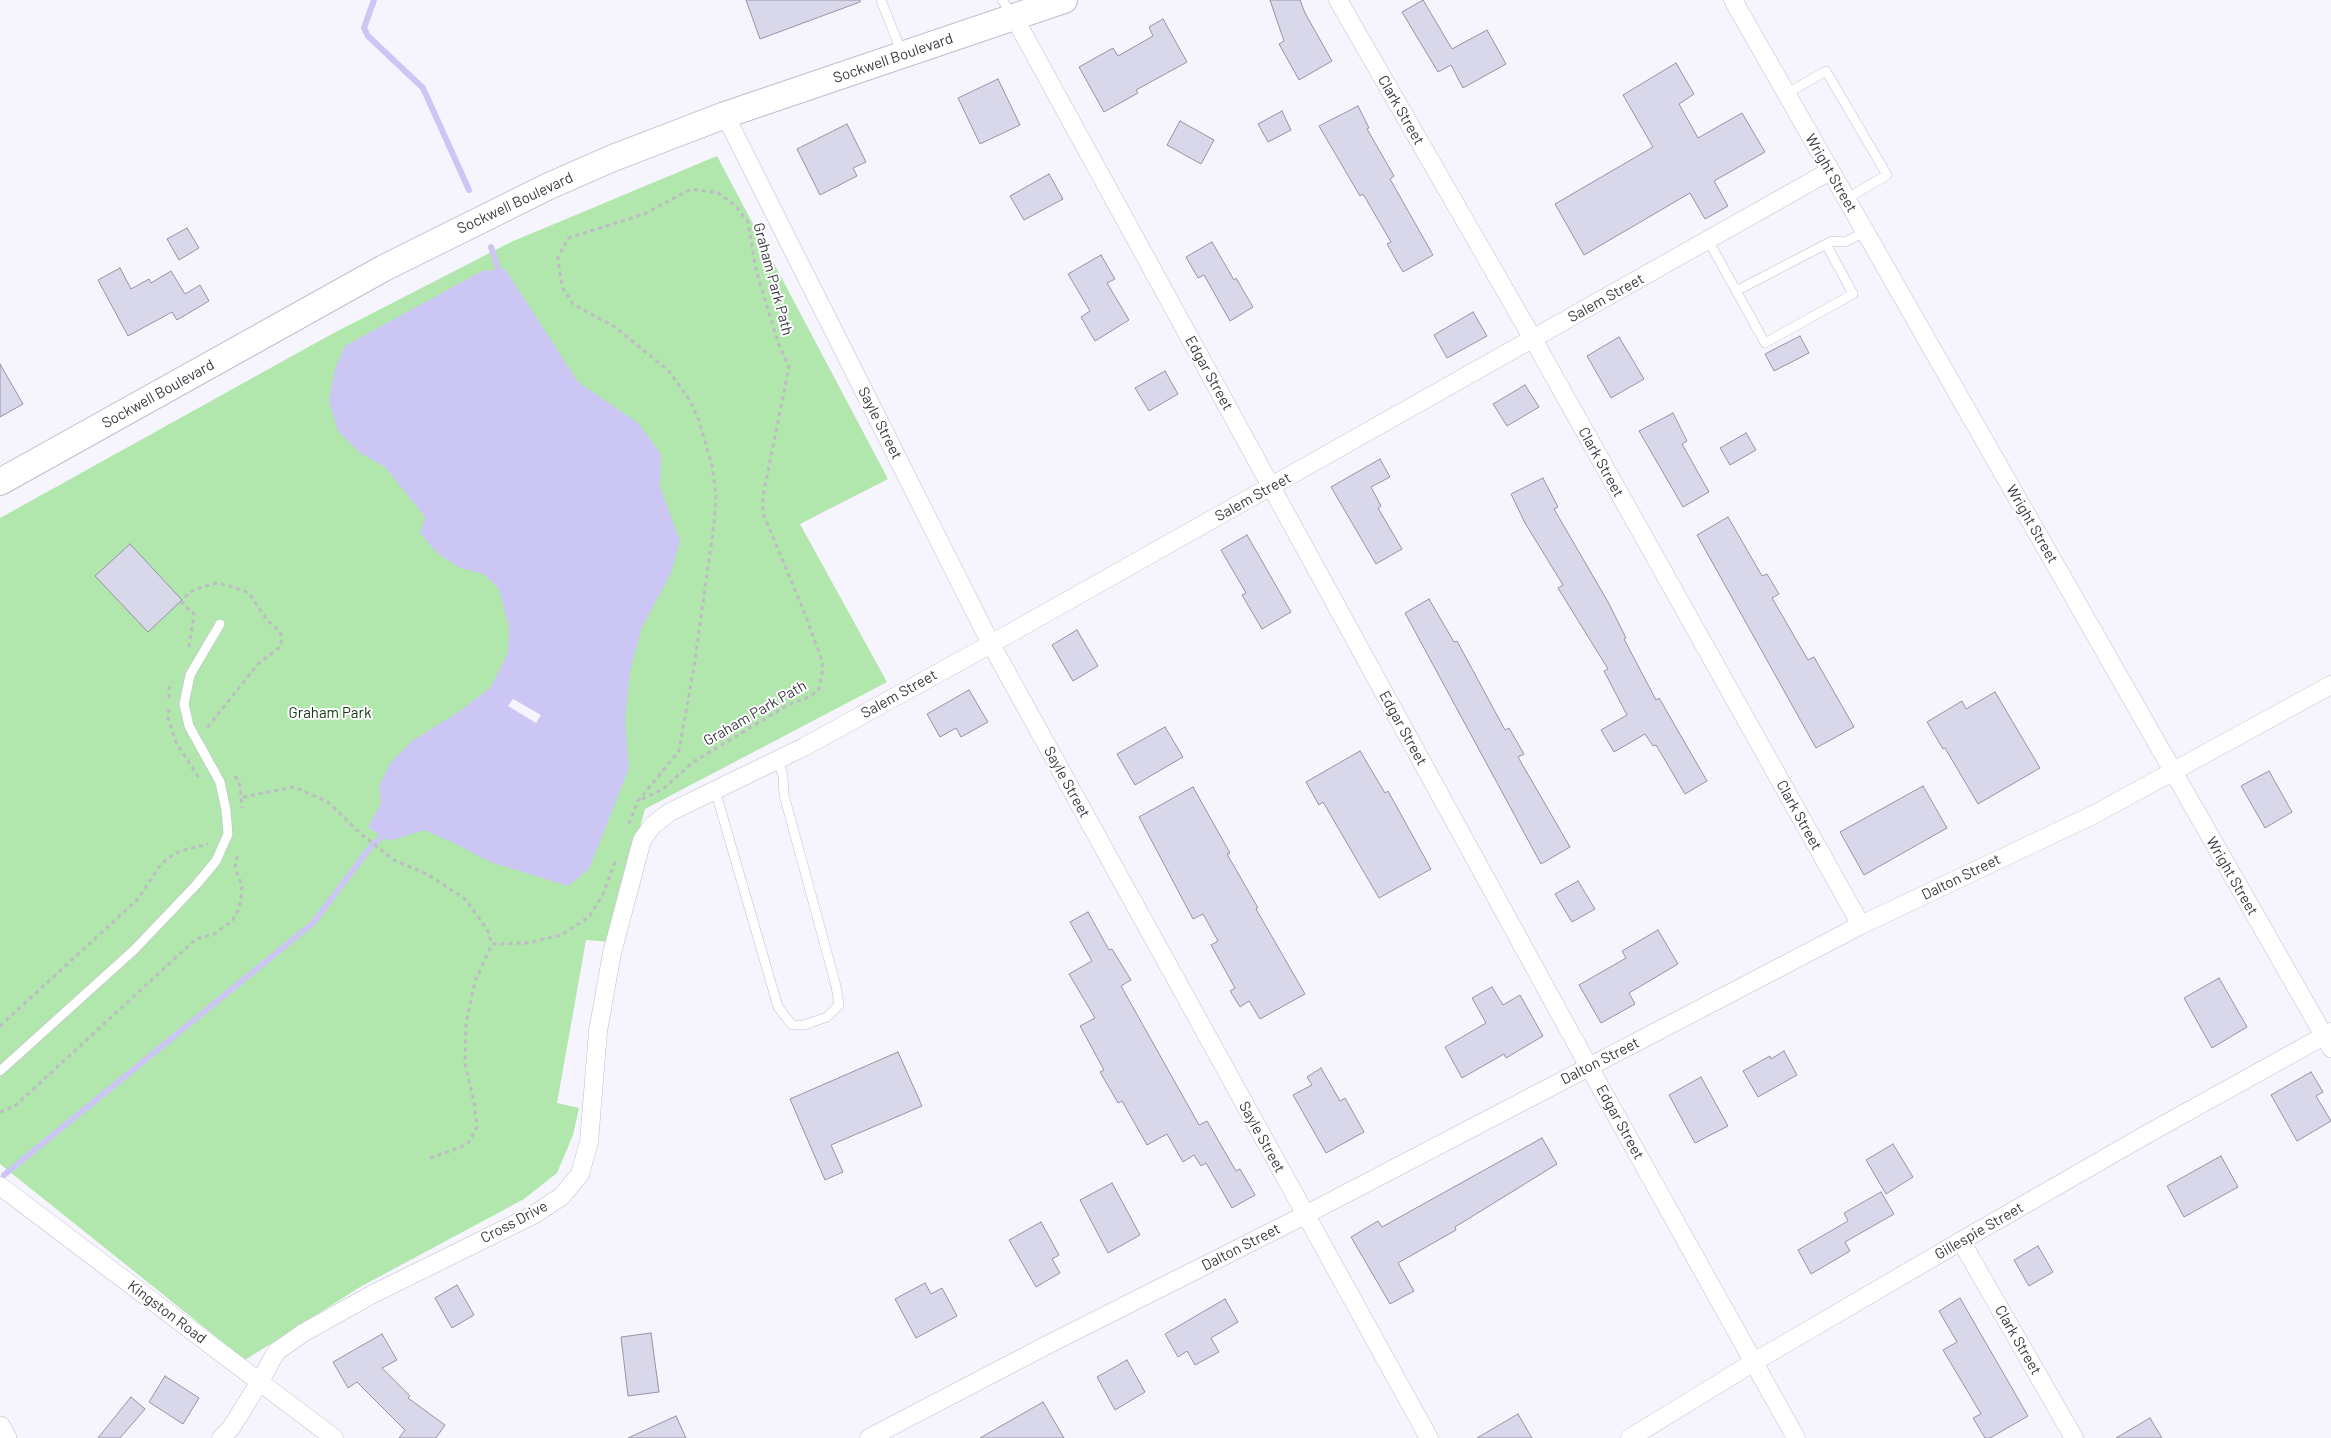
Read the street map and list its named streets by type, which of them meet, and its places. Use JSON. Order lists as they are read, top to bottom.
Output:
{
  "streets": {
    "main road": ["Sockwell Boulevard"],
    "street": [
      "Clark Street",
      "Wright Street",
      "Salem Street",
      "Edgar Street",
      "Sayle Street",
      "Dalton Street",
      "Cross Drive",
      "Gillespie Street",
      "Kingston Road"
    ],
    "path": ["Graham Park Path"]
  },
  "crossings": [
    ["Sockwell Boulevard", "Edgar Street"],
    ["Sockwell Boulevard", "Sayle Street"],
    ["Clark Street", "Salem Street"],
    ["Clark Street", "Dalton Street"],
    ["Clark Street", "Gillespie Street"],
    ["Wright Street", "Salem Street"],
    ["Wright Street", "Dalton Street"],
    ["Wright Street", "Gillespie Street"],
    ["Salem Street", "Edgar Street"],
    ["Salem Street", "Sayle Street"],
    ["Salem Street", "Cross Drive"],
    ["Edgar Street", "Dalton Street"],
    ["Edgar Street", "Gillespie Street"],
    ["Sayle Street", "Dalton Street"],
    ["Cross Drive", "Kingston Road"]
  ],
  "parks": ["Graham Park"]
}
